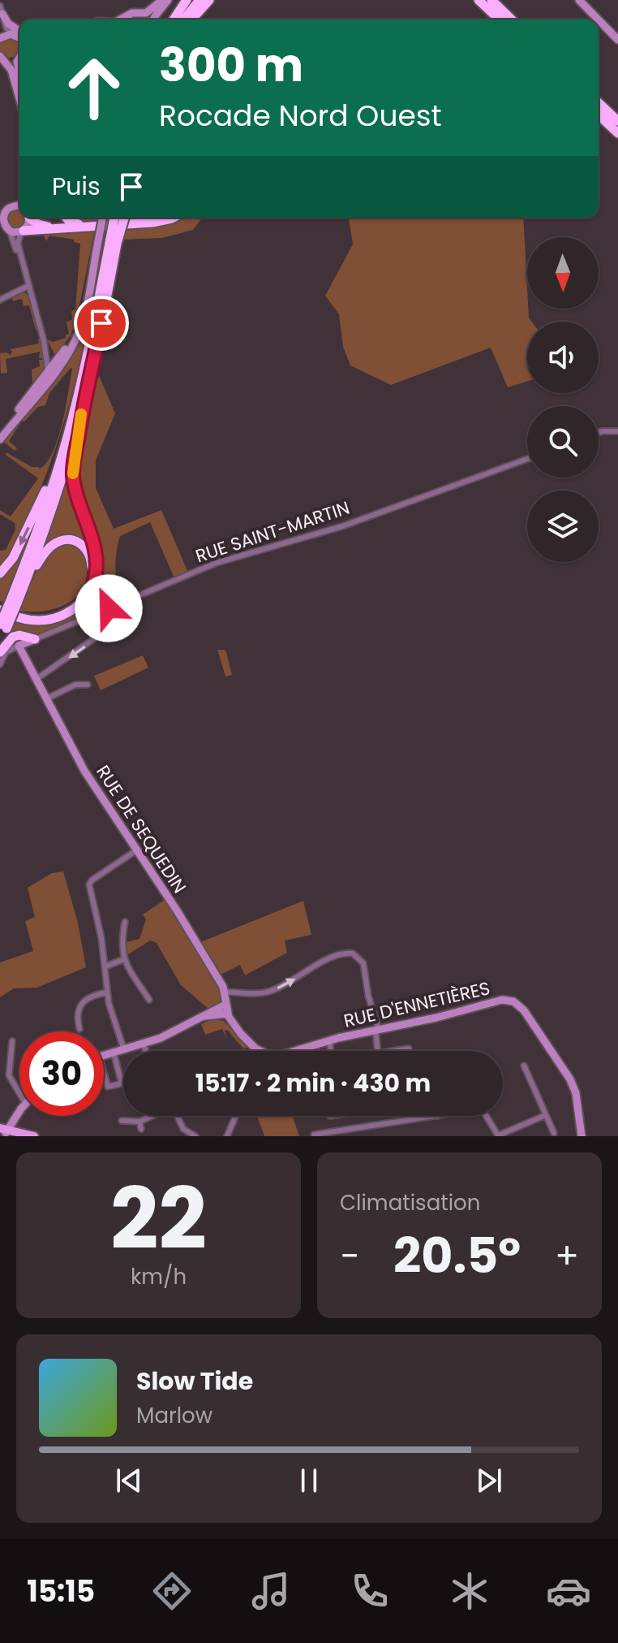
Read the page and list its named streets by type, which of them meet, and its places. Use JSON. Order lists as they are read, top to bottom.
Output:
{
  "streets": {
    "street": ["RUE SAINT-MARTIN", "RUE DE SEQUEDIN", "RUE D'ENNETIÈRES"]
  },
  "north": "bottom",
  "page": {
    "turn": ["300 m", "Rocade Nord Ouest"],
    "then": "Puis",
    "limit": "30",
    "trip": "15:17 · 2 min · 430 m",
    "tile": [
      ["22", "km/h"],
      "Climatisation"
    ],
    "heat": ["−", "20.5°", "+"],
    "song": ["Slow Tide", "Marlow"],
    "tabs": "15:15"
  }
}
